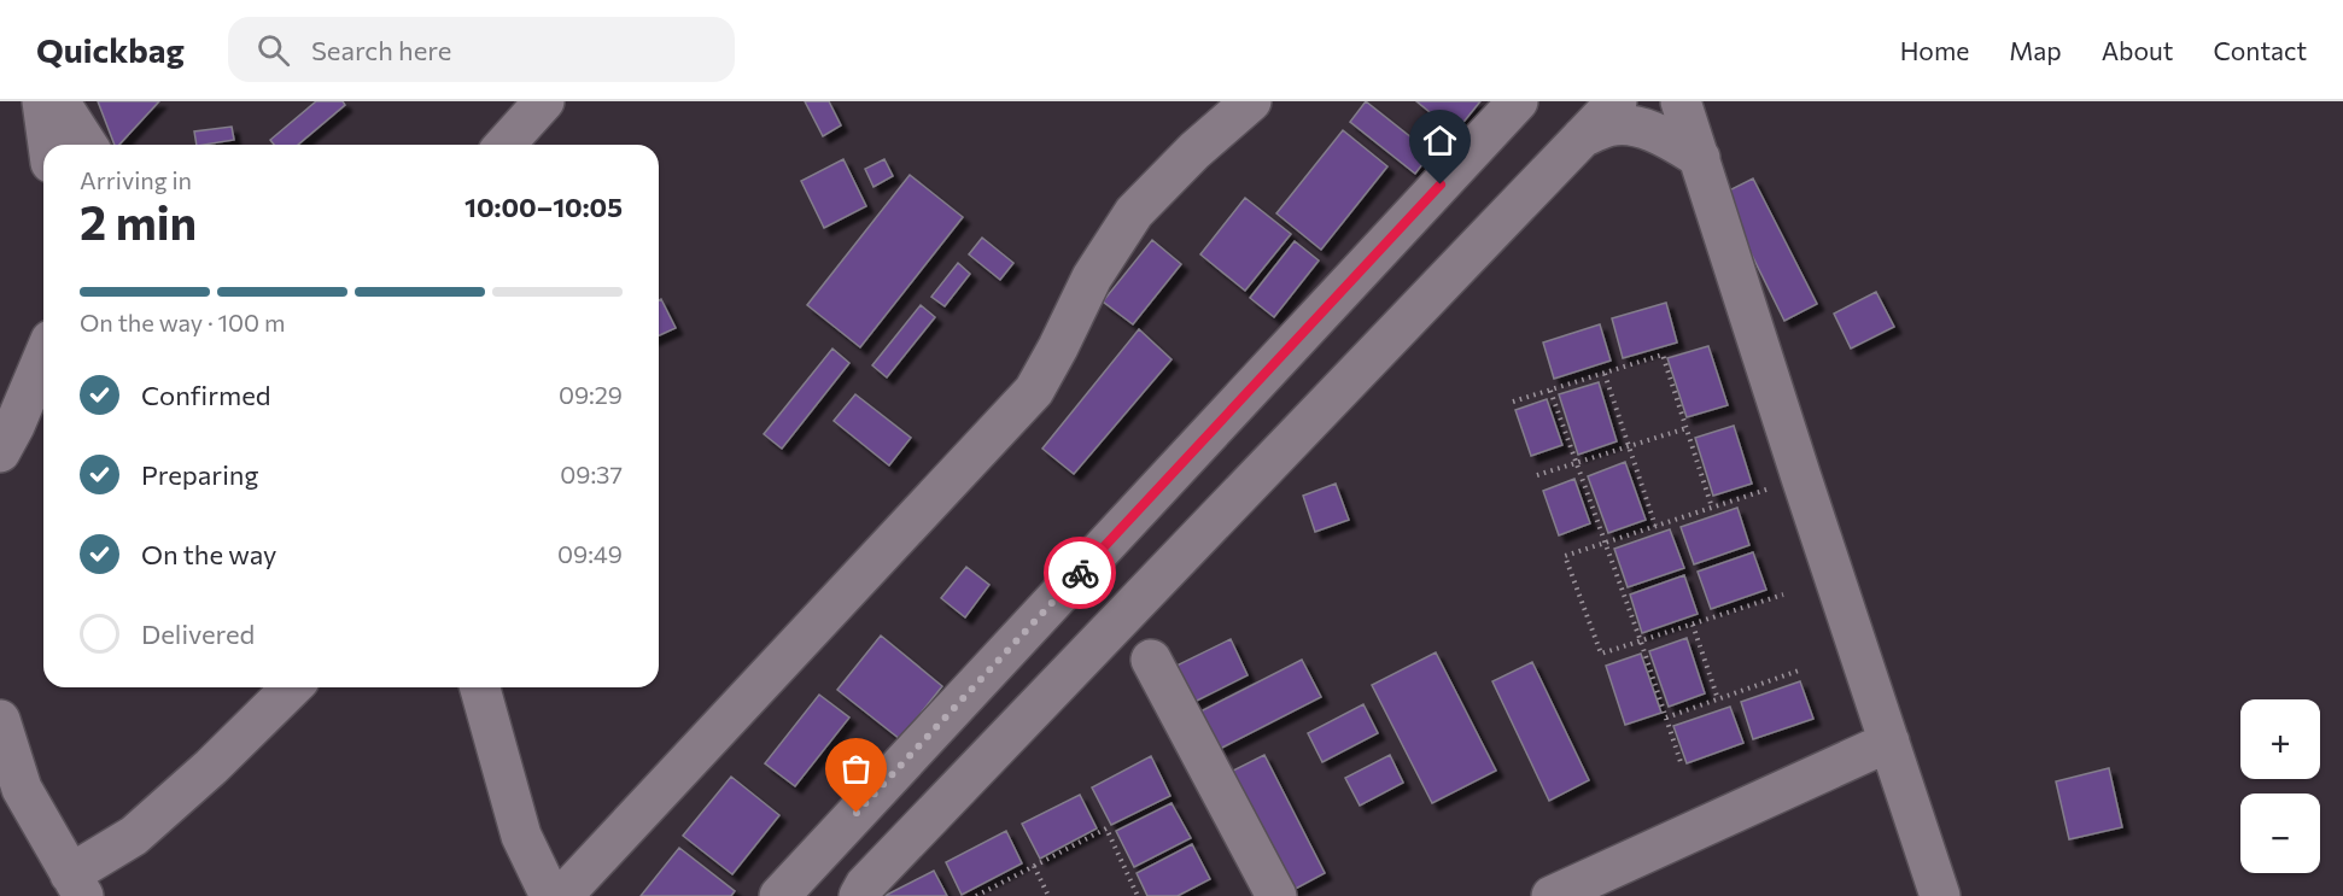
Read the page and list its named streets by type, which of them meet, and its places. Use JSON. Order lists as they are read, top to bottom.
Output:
{
  "page": {
    "header": "Quickbag",
    "search": "Search here",
    "nav": [
      "Home",
      "Map",
      "About",
      "Contact"
    ],
    "heading": ["2 min", "Arriving in", "10:00–10:05"],
    "bar": "On the way · 100 m",
    "list": [
      ["Confirmed", "09:29"],
      ["Preparing", "09:37"],
      ["On the way", "09:49"],
      "Delivered"
    ],
    "map_buttons": ["+", "−"]
  }
}
